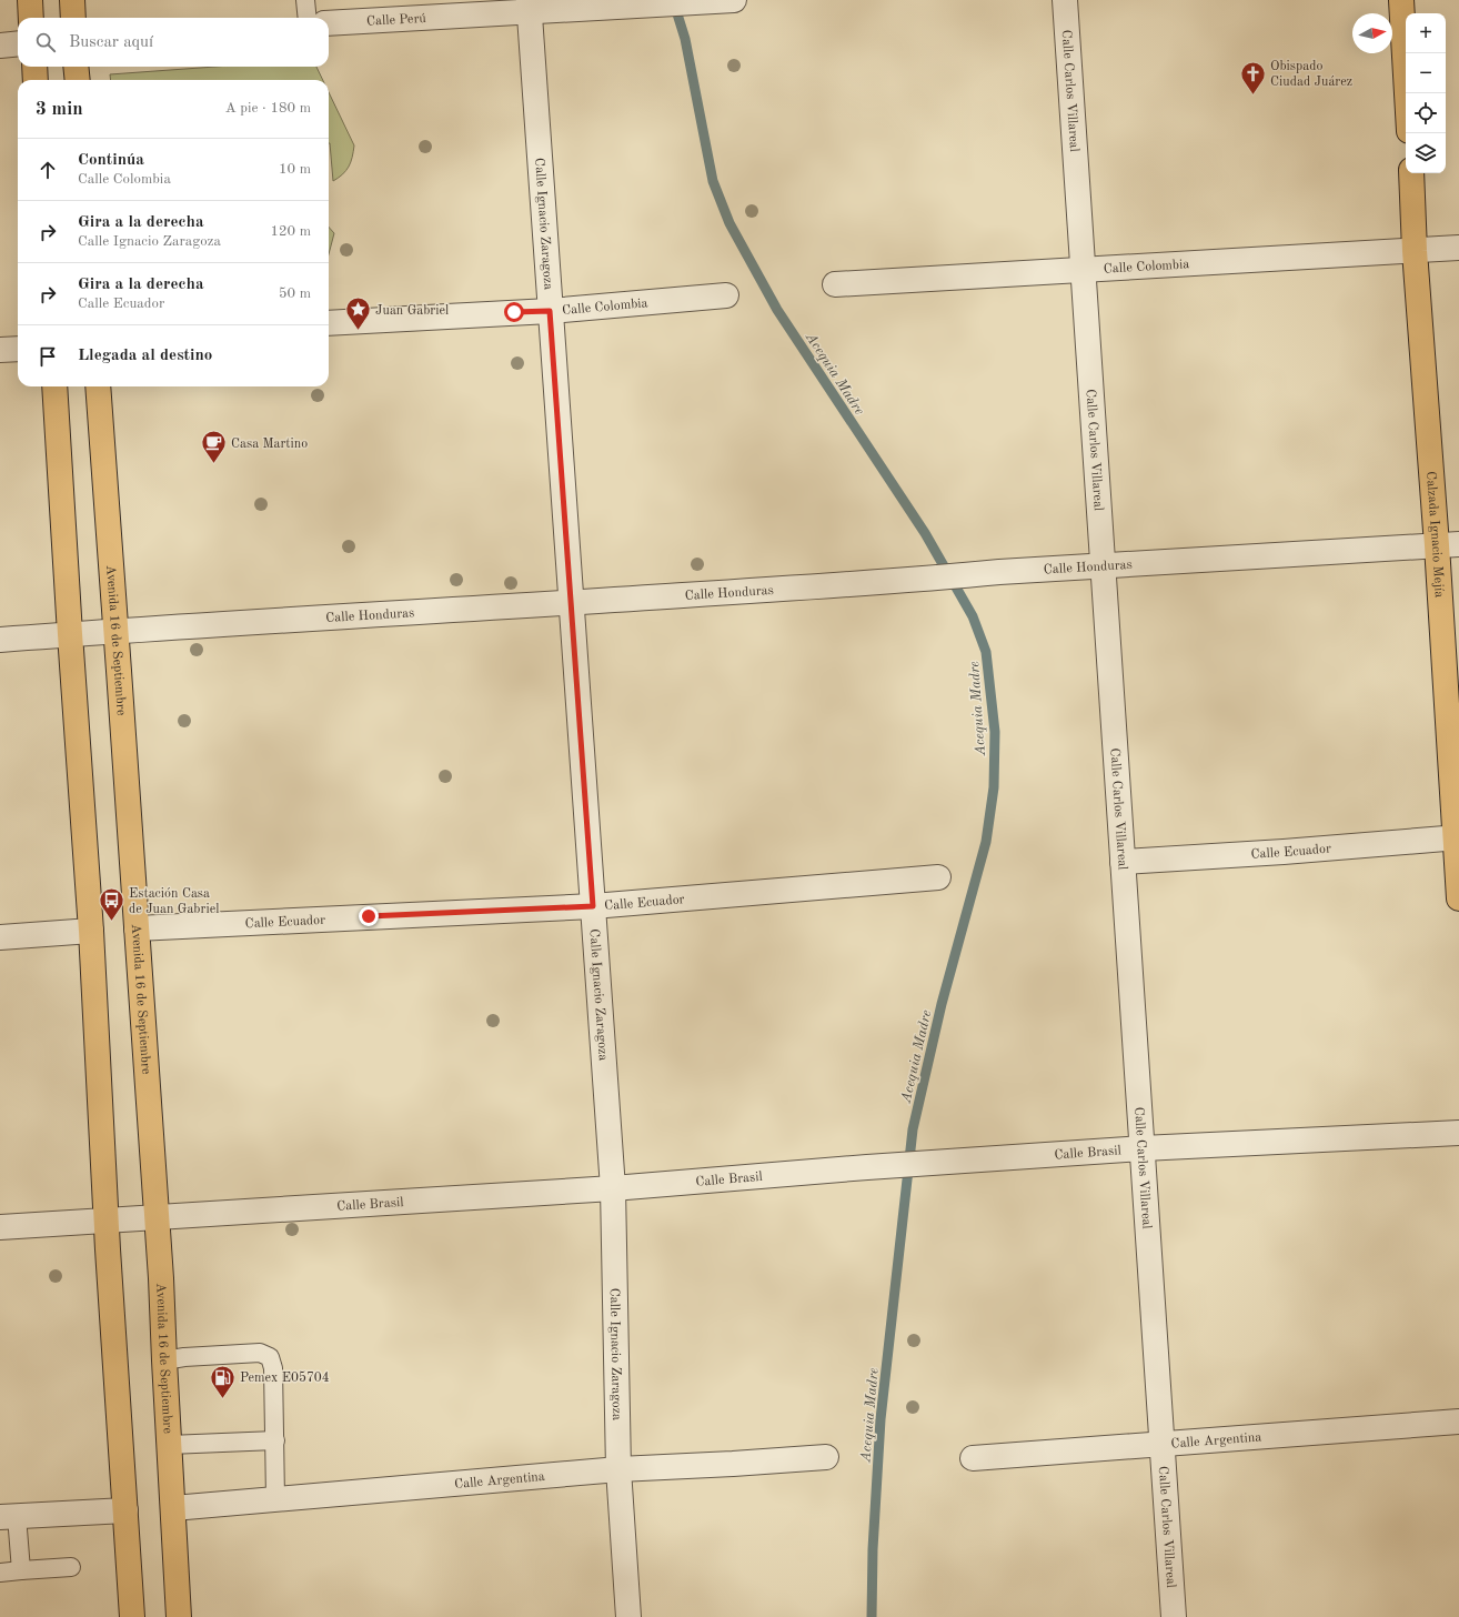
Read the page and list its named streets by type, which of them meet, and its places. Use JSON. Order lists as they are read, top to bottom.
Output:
{
  "streets": {
    "main road": ["Calzada Ignacio Mejía", "Avenida 16 de Septiembre"],
    "street": [
      "Calle Perú",
      "Calle Carlos Villareal",
      "Calle Ignacio Zaragoza",
      "Calle Colombia",
      "Calle Honduras",
      "Calle Ecuador",
      "Calle Brasil",
      "Calle Argentina"
    ]
  },
  "crossings": [
    ["Calle Perú", "Calle Ignacio Zaragoza"],
    ["Calle Carlos Villareal", "Calle Colombia"],
    ["Calle Carlos Villareal", "Calle Honduras"],
    ["Calle Carlos Villareal", "Calle Ecuador"],
    ["Calle Carlos Villareal", "Calle Brasil"],
    ["Calle Carlos Villareal", "Calle Argentina"],
    ["Calle Ignacio Zaragoza", "Calle Colombia"],
    ["Calle Ignacio Zaragoza", "Calle Honduras"],
    ["Calle Ignacio Zaragoza", "Calle Ecuador"],
    ["Calle Ignacio Zaragoza", "Calle Brasil"],
    ["Calle Ignacio Zaragoza", "Calle Argentina"],
    ["Calle Colombia", "Calzada Ignacio Mejía"],
    ["Calzada Ignacio Mejía", "Calle Honduras"],
    ["Calzada Ignacio Mejía", "Calle Ecuador"],
    ["Calle Honduras", "Avenida 16 de Septiembre"],
    ["Avenida 16 de Septiembre", "Calle Ecuador"],
    ["Avenida 16 de Septiembre", "Calle Brasil"],
    ["Avenida 16 de Septiembre", "Calle Argentina"]
  ],
  "water": ["Acequia Madre"],
  "places": {
    "church": ["Obispado Ciudad Juárez"],
    "place": ["Juan Gabriel"],
    "cafe": ["Casa Martino"],
    "bus stop": ["Estación Casa de Juan Gabriel"],
    "fuel station": ["Pemex E05704"]
  },
  "north": "right",
  "page": {
    "map_buttons": ["+", "−"],
    "search": "Buscar aquí",
    "heading": ["3 min", "A pie · 180 m"],
    "list": [
      ["Continúa", "Calle Colombia", "10 m"],
      ["Gira a la derecha", "Calle Ignacio Zaragoza", "120 m"],
      ["Gira a la derecha", "Calle Ecuador", "50 m"],
      "Llegada al destino"
    ]
  }
}
